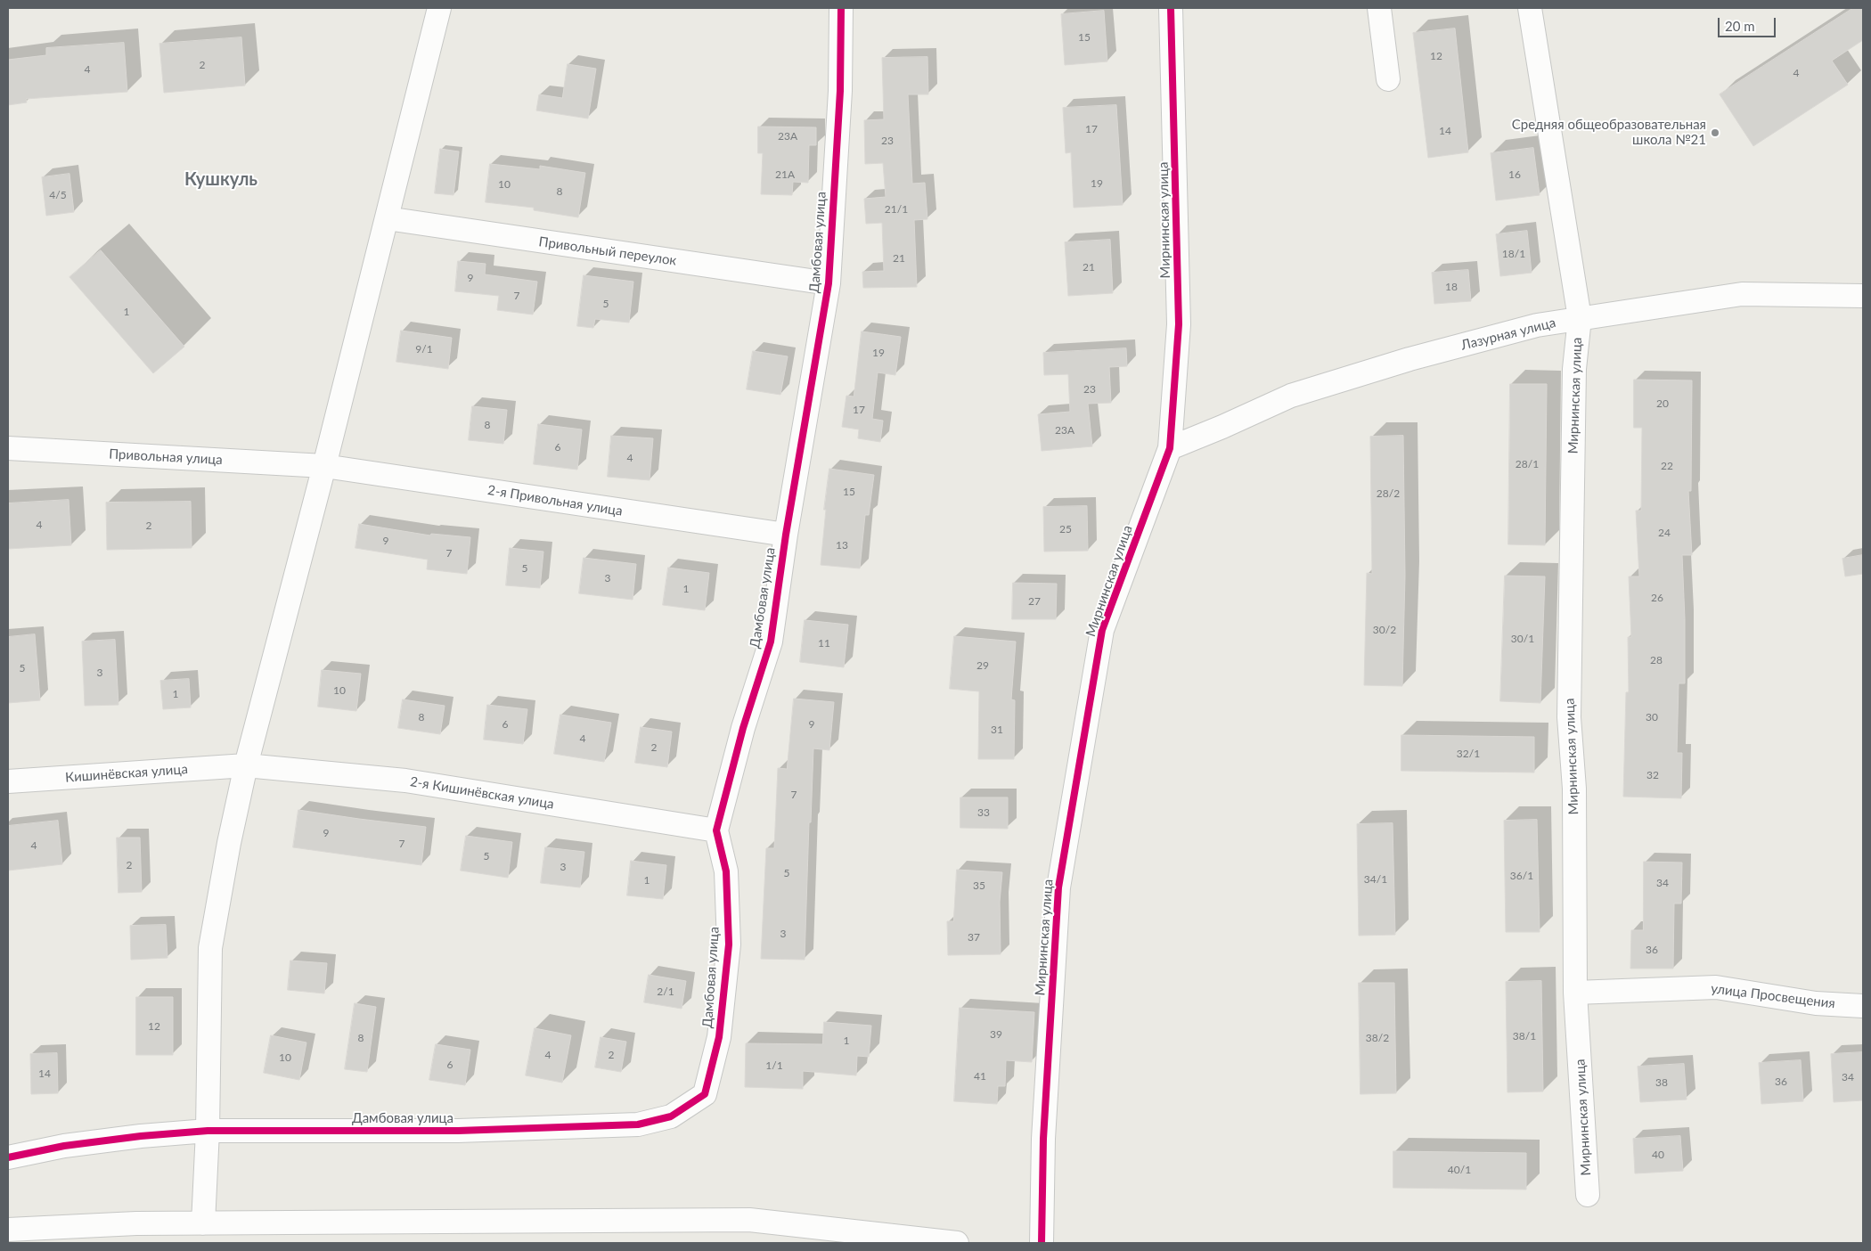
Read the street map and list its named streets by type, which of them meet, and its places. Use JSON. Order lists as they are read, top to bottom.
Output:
{
  "streets": {
    "street": [
      "Мирнинская улица",
      "Дамбовая улица",
      "Привольный переулок",
      "Лазурная улица",
      "Привольная улица",
      "2-я Привольная улица",
      "Кишинёвская улица",
      "2-я Кишинёвская улица",
      "улица Просвещения"
    ]
  },
  "crossings": [
    ["Мирнинская улица", "Лазурная улица"],
    ["Мирнинская улица", "улица Просвещения"],
    ["Дамбовая улица", "Привольный переулок"],
    ["Дамбовая улица", "2-я Привольная улица"],
    ["Дамбовая улица", "2-я Кишинёвская улица"],
    ["Привольная улица", "2-я Привольная улица"],
    ["Кишинёвская улица", "2-я Кишинёвская улица"]
  ],
  "districts": ["Кушкуль"],
  "places": ["Средняя общеобразовательная школа №21"],
  "house_numbers": [
    "15",
    "12",
    "2",
    "4",
    "4",
    "17",
    "14",
    "23А",
    "23",
    "21А",
    "16",
    "19",
    "10",
    "8",
    "4/5",
    "21/1",
    "18/1",
    "21",
    "21",
    "9",
    "18",
    "7",
    "5",
    "1",
    "9/1",
    "19",
    "23",
    "20",
    "17",
    "8",
    "23А",
    "6",
    "4",
    "28/1",
    "22",
    "15",
    "28/2",
    "4",
    "2",
    "25",
    "24",
    "9",
    "13",
    "7",
    "5",
    "3",
    "1",
    "26",
    "27",
    "30/2",
    "30/1",
    "11",
    "28",
    "29",
    "5",
    "3",
    "10",
    "1",
    "8",
    "30",
    "6",
    "9",
    "31",
    "4",
    "2",
    "32/1",
    "32",
    "7",
    "33",
    "9",
    "7",
    "4",
    "5",
    "2",
    "3",
    "5",
    "36/1",
    "34/1",
    "1",
    "34",
    "35",
    "3",
    "37",
    "36",
    "2/1",
    "12",
    "39",
    "38/1",
    "8",
    "38/2",
    "1",
    "4",
    "2",
    "10",
    "6",
    "1/1",
    "14",
    "41",
    "34",
    "36",
    "38",
    "40",
    "40/1"
  ],
  "scale_bar": "20 m"
}
